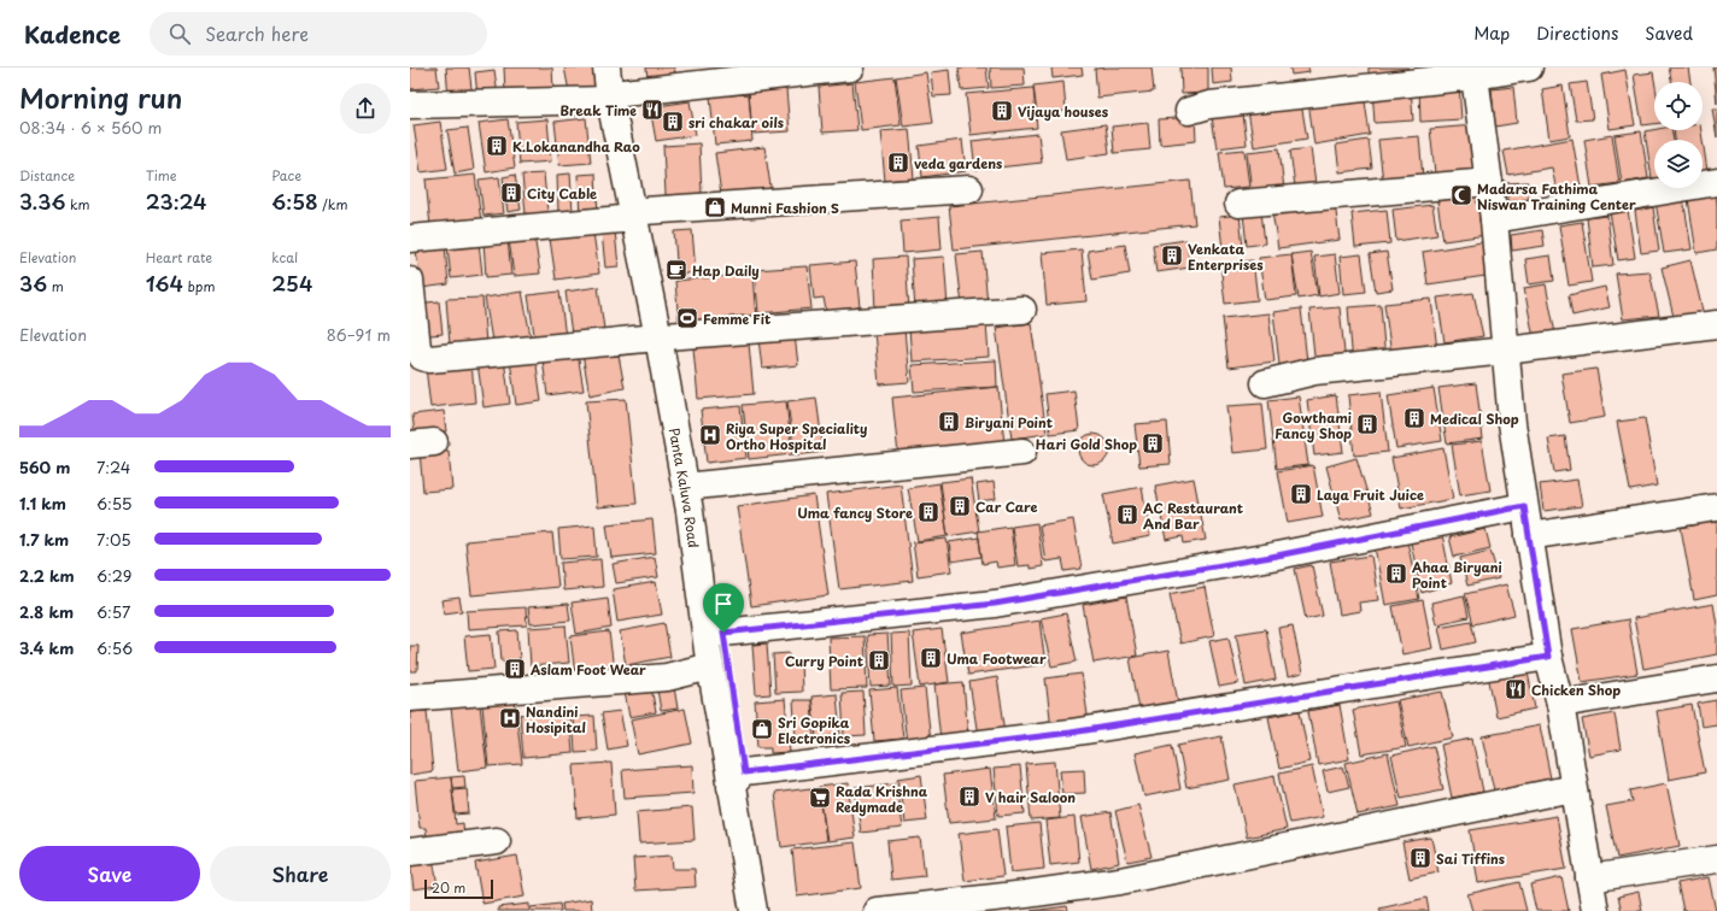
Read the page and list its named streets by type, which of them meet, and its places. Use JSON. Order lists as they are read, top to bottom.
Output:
{
  "streets": {
    "street": ["Panta Kaluva Road"]
  },
  "places": {
    "restaurant": ["Break Time", "Chicken Shop"],
    "building": [
      "Vijaya houses",
      "sri chakar oils",
      "K.Lokanandha Rao",
      "veda gardens",
      "City Cable",
      "Venkata Enterprises",
      "Medical Shop",
      "Biryani Point",
      "Gowthami Fancy Shop",
      "Hari Gold Shop",
      "Laya Fruit Juice",
      "Car Care",
      "Uma fancy Store",
      "AC Restaurant And Bar",
      "Ahaa Biryani Point",
      "Uma Footwear",
      "Curry Point",
      "Aslam Foot Wear",
      "V hair Saloon",
      "Sai Tiffins"
    ],
    "mosque": ["Madarsa Fathima Niswan Training Center"],
    "shop": ["Munni Fashion S", "Sri Gopika Electronics"],
    "cafe": ["Hap Daily"],
    "sports": ["Femme Fit"],
    "hospital": ["Riya Super Speciality Ortho Hospital", "Nandini Hosipital"],
    "supermarket": ["Rada Krishna Redymade"]
  },
  "scale_bar": "20 m",
  "page": {
    "header": "Kadence",
    "search": "Search here",
    "nav": ["Map", "Directions", "Saved"],
    "heading": ["Morning run", "08:34 · 6 × 560 m"],
    "stats": [
      ["Distance", "3.36 km"],
      ["Time", "23:24"],
      ["Pace", "6:58 /km"],
      ["Elevation", "36 m"],
      ["Heart rate", "164 bpm"],
      ["kcal", "254"]
    ],
    "chart": ["Elevation", "86–91 m"],
    "list": [
      {
        "name": "560 m",
        "note": "7:24"
      },
      {
        "name": "1.1 km",
        "note": "6:55"
      },
      {
        "name": "1.7 km",
        "note": "7:05"
      },
      {
        "name": "2.2 km",
        "note": "6:29"
      },
      {
        "name": "2.8 km",
        "note": "6:57"
      },
      {
        "name": "3.4 km",
        "note": "6:56"
      }
    ],
    "buttons": ["Save", "Share"],
    "scale": "20 m"
  }
}
